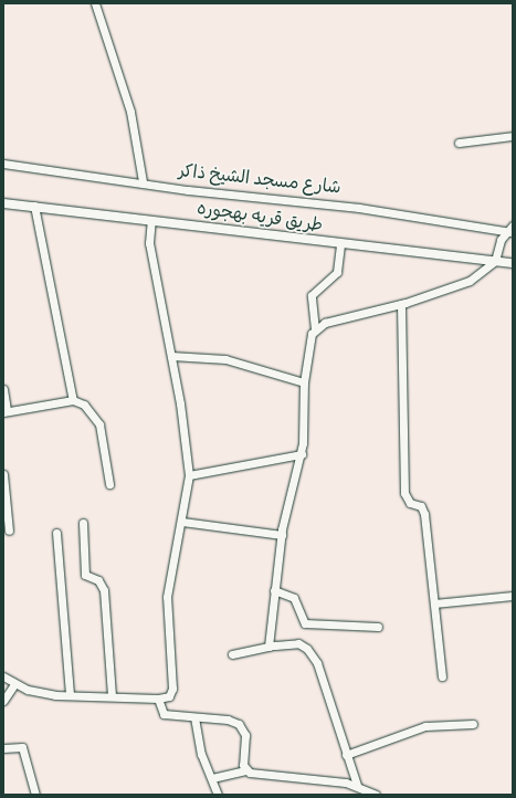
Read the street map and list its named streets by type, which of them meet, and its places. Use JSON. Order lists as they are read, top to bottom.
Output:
{
  "streets": {
    "street": ["شارع مسجد الشيخ ذاكر", "طريق قريه بهجوره"]
  }
}
